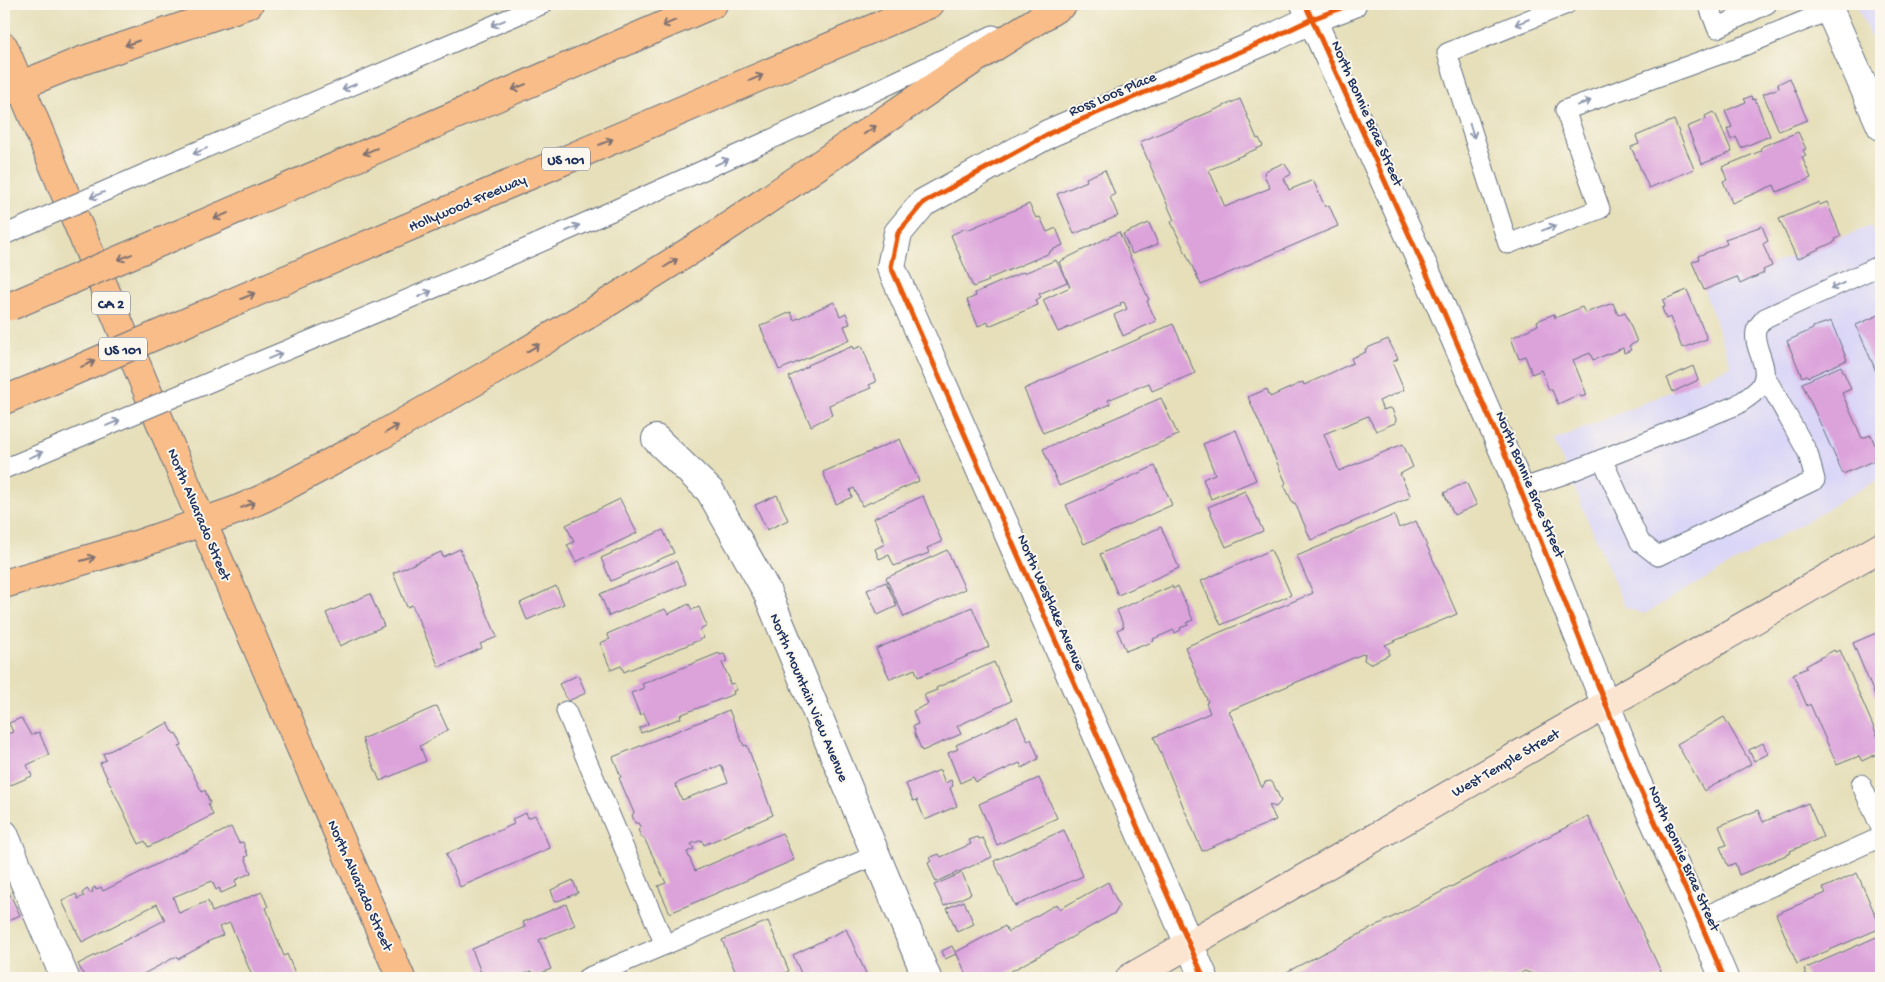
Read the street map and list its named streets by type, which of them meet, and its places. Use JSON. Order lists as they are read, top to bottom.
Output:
{
  "streets": {
    "main road": [
      "US 101",
      "Hollywood Freeway",
      "CA 2",
      "North Alvarado Street",
      "West Temple Street"
    ],
    "street": [
      "Ross Loos Place",
      "North Bonnie Brae Street",
      "North Westlake Avenue",
      "North Mountain View Avenue"
    ]
  },
  "crossings": [
    ["Ross Loos Place", "North Bonnie Brae Street"],
    ["Ross Loos Place", "North Westlake Avenue"],
    ["North Bonnie Brae Street", "West Temple Street"],
    ["North Westlake Avenue", "West Temple Street"]
  ]
}
